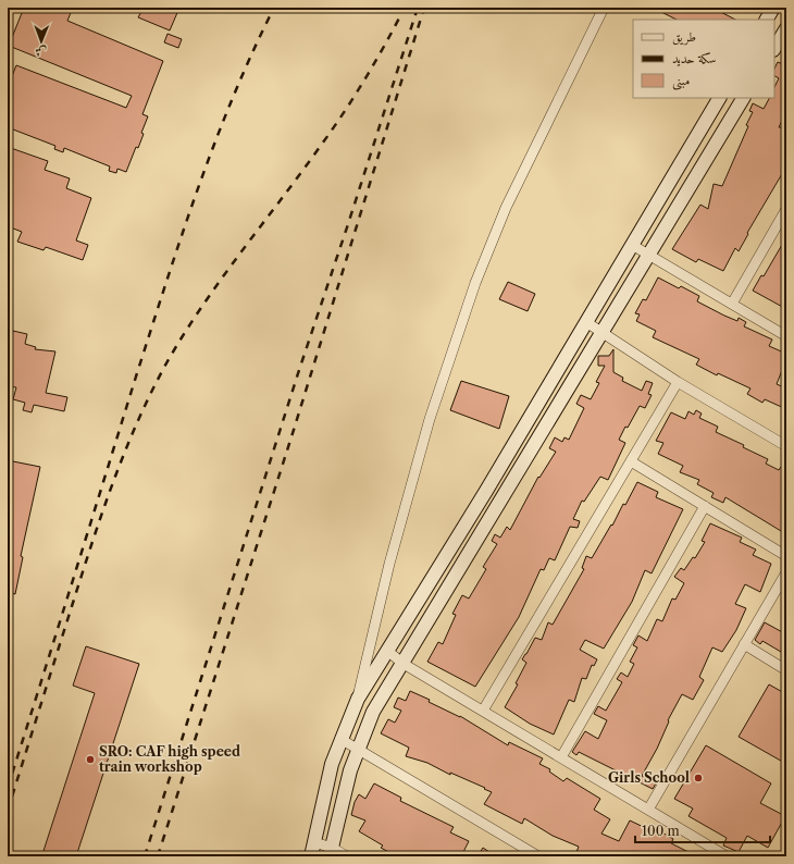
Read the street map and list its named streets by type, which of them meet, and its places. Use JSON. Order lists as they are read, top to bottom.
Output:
{
  "places": ["SRO: CAF high speed train workshop", "Girls School"],
  "legend": ["طريق", "سكة حديد", "مبنى"],
  "scale_bar": "100 m",
  "north": "bottom"
}
